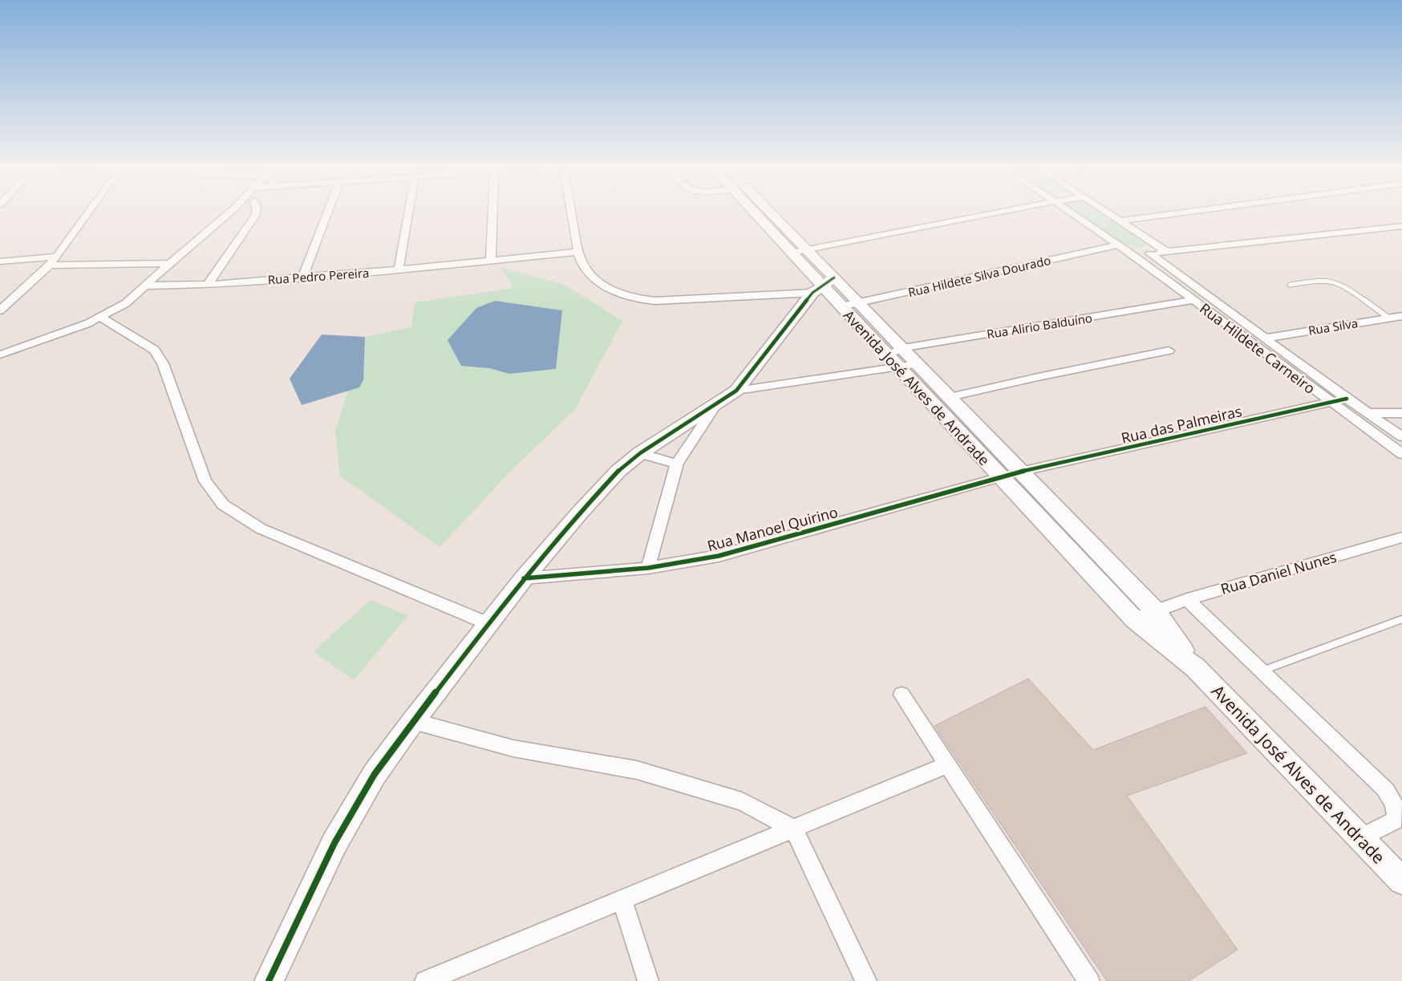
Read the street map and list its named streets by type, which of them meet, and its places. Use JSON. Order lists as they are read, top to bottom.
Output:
{
  "streets": {
    "main road": ["Avenida José Alves de Andrade"],
    "street": [
      "Rua Pedro Pereira",
      "Rua Hildete Silva Dourado",
      "Rua Alirio Balduíno",
      "Rua Silva",
      "Rua Hildete Carneiro",
      "Rua das Palmeiras",
      "Rua Manoel Quirino",
      "Rua Daniel Nunes"
    ]
  },
  "crossings": [
    ["Rua Hildete Silva Dourado", "Rua Hildete Carneiro"],
    ["Rua Hildete Silva Dourado", "Avenida José Alves de Andrade"],
    ["Rua Alirio Balduíno", "Rua Hildete Carneiro"],
    ["Rua Alirio Balduíno", "Avenida José Alves de Andrade"],
    ["Rua Silva", "Rua Hildete Carneiro"],
    ["Rua Hildete Carneiro", "Rua das Palmeiras"],
    ["Avenida José Alves de Andrade", "Rua das Palmeiras"],
    ["Avenida José Alves de Andrade", "Rua Manoel Quirino"],
    ["Avenida José Alves de Andrade", "Rua Daniel Nunes"],
    ["Rua das Palmeiras", "Rua Manoel Quirino"]
  ]
}
